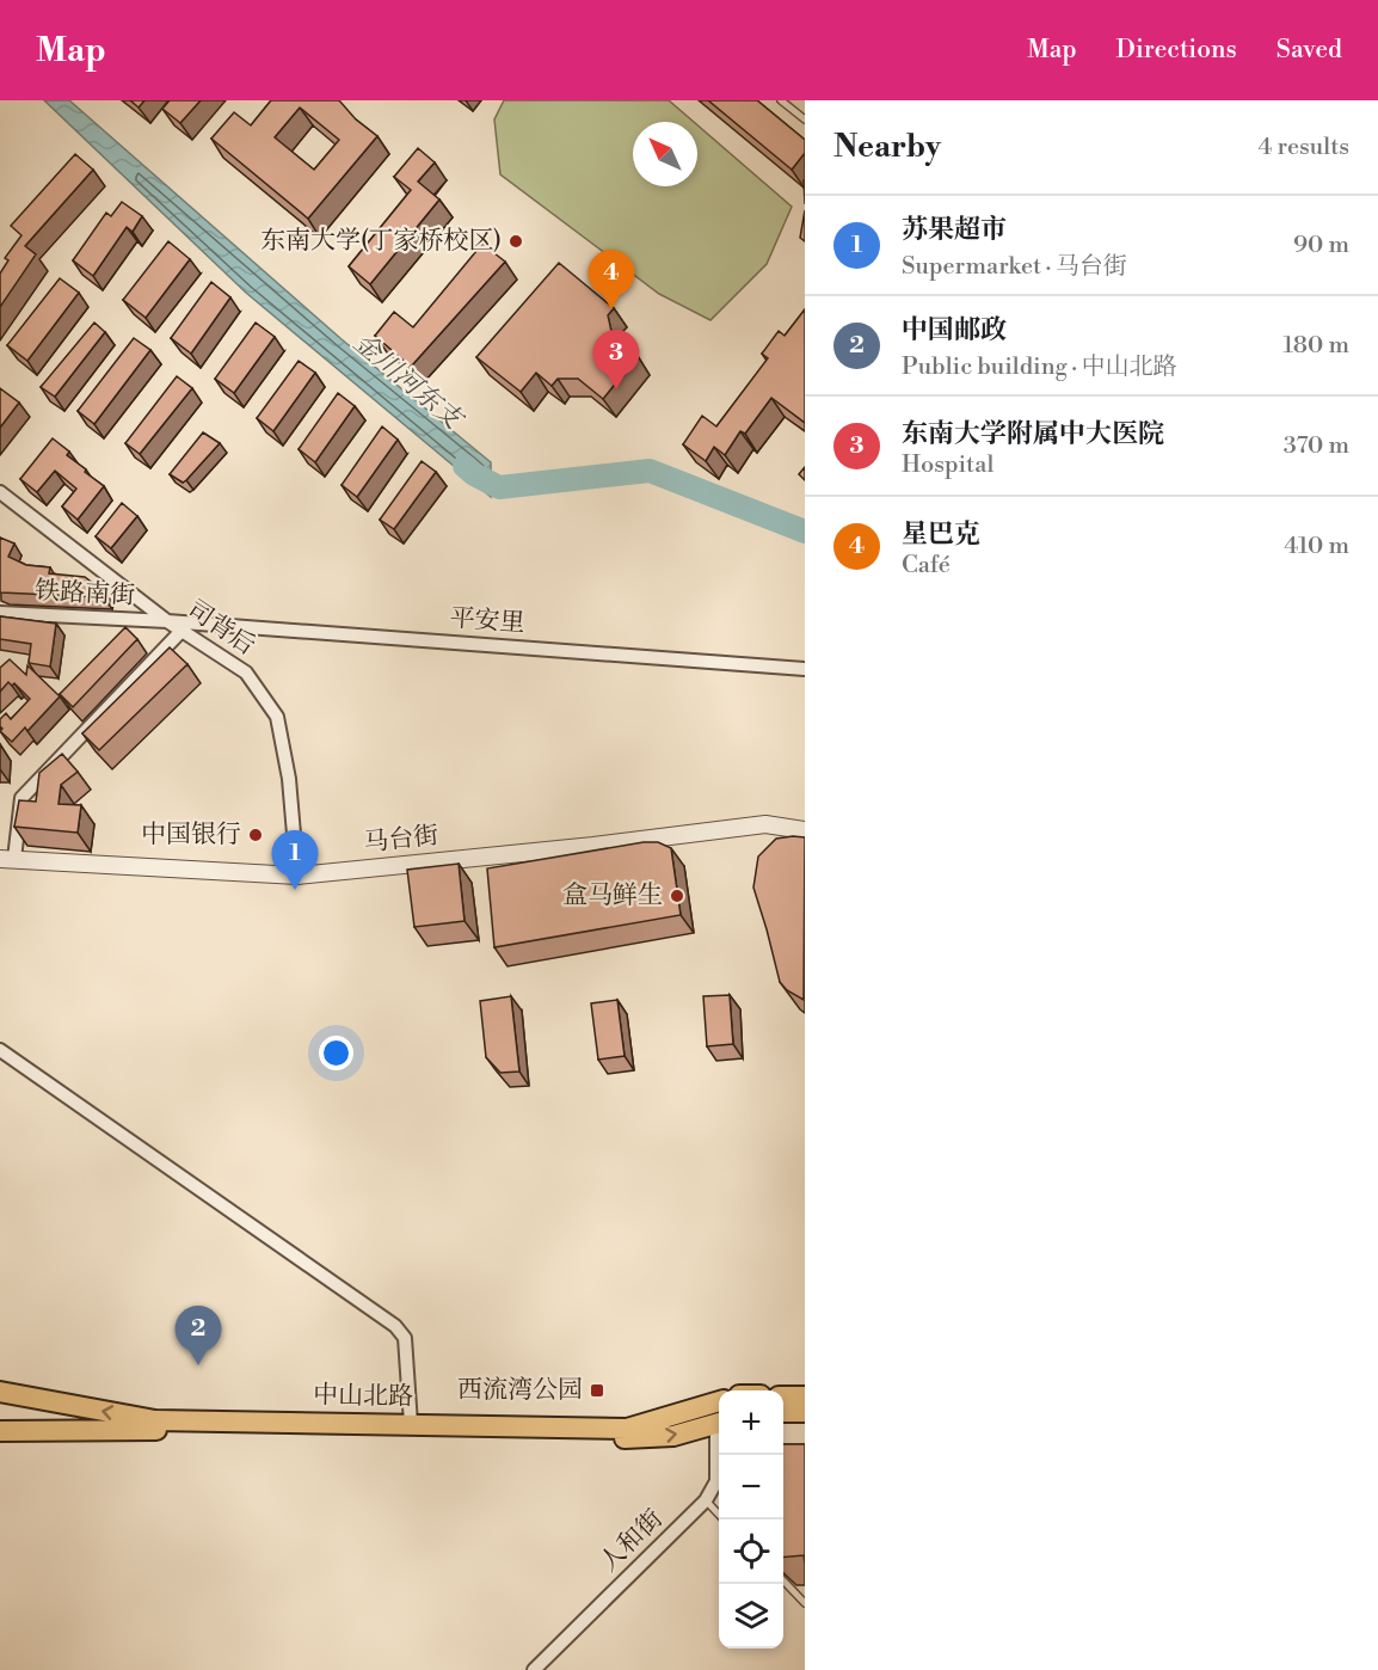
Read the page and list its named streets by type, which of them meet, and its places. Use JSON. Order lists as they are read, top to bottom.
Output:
{
  "streets": {
    "main road": ["中山北路"],
    "street": [
      "铁路南街",
      "平安里",
      "司背后",
      "马台街",
      "人和街"
    ]
  },
  "crossings": [
    ["铁路南街", "平安里"],
    ["铁路南街", "司背后"],
    ["平安里", "司背后"],
    ["司背后", "马台街"]
  ],
  "water": ["金川河东支"],
  "places": {
    "other": ["东南大学(丁家桥校区)", "中国银行", "盒马鲜生"],
    "transit": ["西流湾公园"]
  },
  "north": "top left",
  "page": {
    "header": "Map",
    "nav": ["Map", "Directions", "Saved"],
    "heading": ["Nearby", "4 results"],
    "list": [
      {
        "mark": "1",
        "name": "苏果超市",
        "note": "Supermarket · 马台街",
        "value": "90 m"
      },
      {
        "mark": "2",
        "name": "中国邮政",
        "note": "Public building · 中山北路",
        "value": "180 m"
      },
      {
        "mark": "3",
        "name": "东南大学附属中大医院",
        "note": "Hospital",
        "value": "370 m"
      },
      {
        "mark": "4",
        "name": "星巴克",
        "note": "Café",
        "value": "410 m"
      }
    ],
    "pins": [
      "4",
      "3",
      "1",
      "2"
    ],
    "map_buttons": ["+", "−"]
  }
}
